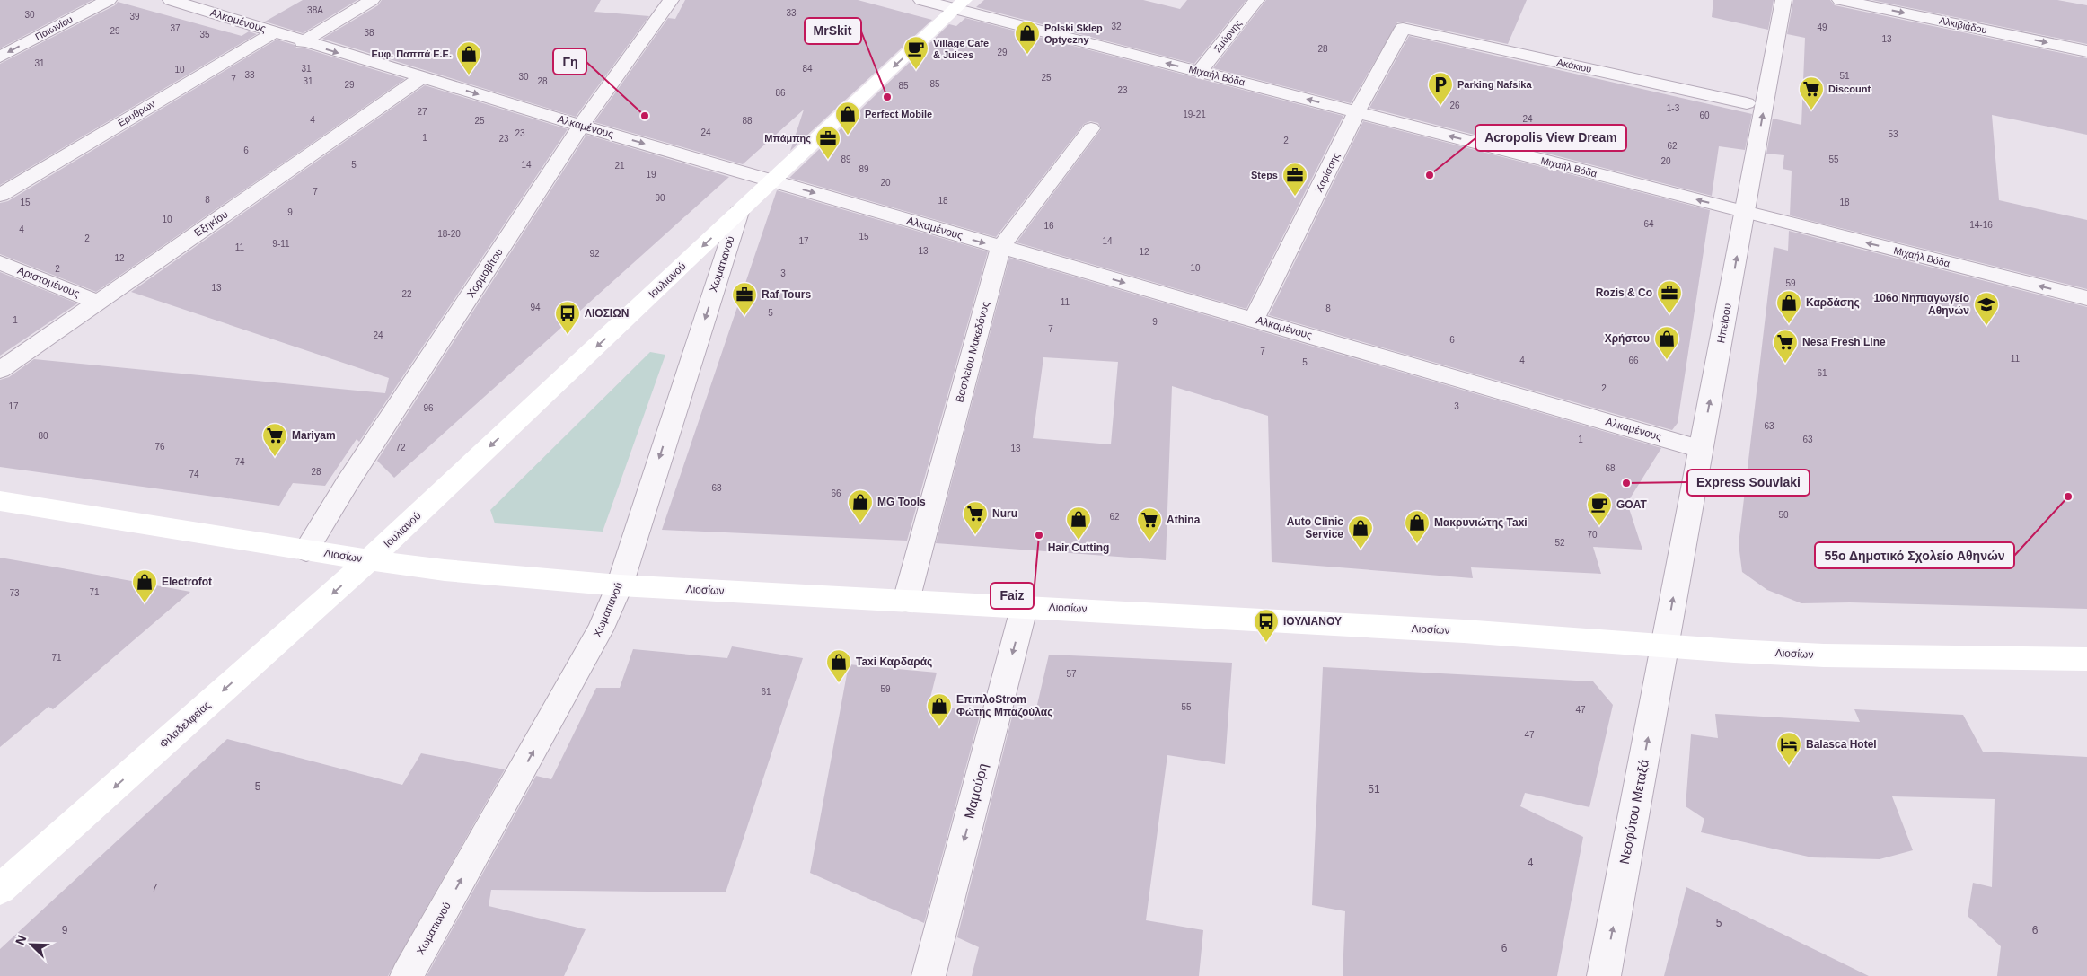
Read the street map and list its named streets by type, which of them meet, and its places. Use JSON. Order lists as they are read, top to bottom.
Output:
{
  "streets": {
    "main road": ["Ιουλιανού", "Λιοσίων", "Φιλαδελφείας"],
    "street": [
      "Αλκαμένους",
      "Αλκιβιάδου",
      "Παιωνίου",
      "Σμύρνης",
      "Ακάκιου",
      "Μιχαήλ Βόδα",
      "Ερυθρών",
      "Χαρίσσης",
      "Εξηκίου",
      "Χωματιανού",
      "Χορμοβίτου",
      "Αριστομένους",
      "Ηπείρου",
      "Βασιλείου Μακεδόνος",
      "Μαμούρη",
      "Νεοφύτου Μεταξά"
    ]
  },
  "crossings": [
    ["Αλκαμένους", "Ερυθρών"],
    ["Αλκαμένους", "Χαρίσσης"],
    ["Αλκαμένους", "Εξηκίου"],
    ["Αλκαμένους", "Χορμοβίτου"],
    ["Αλκαμένους", "Ιουλιανού"],
    ["Αλκαμένους", "Ηπείρου"],
    ["Αλκαμένους", "Βασιλείου Μακεδόνος"],
    ["Σμύρνης", "Μιχαήλ Βόδα"],
    ["Ακάκιου", "Χαρίσσης"],
    ["Μιχαήλ Βόδα", "Χαρίσσης"],
    ["Μιχαήλ Βόδα", "Ιουλιανού"],
    ["Μιχαήλ Βόδα", "Ηπείρου"],
    ["Εξηκίου", "Αριστομένους"],
    ["Χωματιανού", "Ιουλιανού"],
    ["Χωματιανού", "Λιοσίων"],
    ["Χορμοβίτου", "Λιοσίων"],
    ["Ιουλιανού", "Λιοσίων"],
    ["Ιουλιανού", "Φιλαδελφείας"],
    ["Ηπείρου", "Λιοσίων"],
    ["Ηπείρου", "Νεοφύτου Μεταξά"],
    ["Βασιλείου Μακεδόνος", "Λιοσίων"],
    ["Λιοσίων", "Φιλαδελφείας"],
    ["Λιοσίων", "Μαμούρη"],
    ["Λιοσίων", "Νεοφύτου Μεταξά"]
  ],
  "one_way": [
    "Αλκαμένους",
    "Αλκιβιάδου",
    "Παιωνίου",
    "Μιχαήλ Βόδα",
    "Ιουλιανού",
    "Ηπείρου",
    "Φιλαδελφείας",
    "Μαμούρη",
    "Νεοφύτου Μεταξά"
  ],
  "places": {
    "shop": [
      "Polski Sklep Optyczny",
      "Ευφ. Παππά Ε.Ε.",
      "Perfect Mobile",
      "Καρδάσης",
      "Χρήστου",
      "MG Tools",
      "Hair Cutting",
      "Μακρυνιώτης Taxi",
      "Auto Clinic Service",
      "Electrofot",
      "Taxi Καρδαράς",
      "ΕπιπλοStrom Φώτης Μπαζούλας"
    ],
    "cafe": ["Village Cafe & Juices", "GOAT"],
    "other": [
      "MrSkit",
      "Γη",
      "Acropolis View Dream",
      "Express Souvlaki",
      "55ο Δημοτικό Σχολείο Αθηνών",
      "Faiz"
    ],
    "parking": ["Parking Nafsika"],
    "supermarket": [
      "Discount",
      "Nesa Fresh Line",
      "Mariyam",
      "Nuru",
      "Athina"
    ],
    "office": [
      "Μπάμπης",
      "Steps",
      "Rozis & Co",
      "Raf Tours"
    ],
    "school or university": ["106ο Νηπιαγωγείο Αθηνών"],
    "bus stop": ["ΛΙΟΣΙΩΝ", "ΙΟΥΛΙΑΝΟΥ"],
    "hotel": ["Balasca Hotel"]
  },
  "house_numbers": [
    "38A",
    "33",
    "30",
    "39",
    "32",
    "49",
    "37",
    "29",
    "38",
    "35",
    "13",
    "28",
    "29",
    "31",
    "31",
    "84",
    "10",
    "33",
    "51",
    "30",
    "25",
    "7",
    "31",
    "28",
    "85",
    "29",
    "85",
    "23",
    "86",
    "26",
    "1-3",
    "27",
    "19-21",
    "60",
    "24",
    "4",
    "25",
    "88",
    "24",
    "23",
    "53",
    "1",
    "23",
    "2",
    "62",
    "6",
    "89",
    "55",
    "20",
    "5",
    "14",
    "21",
    "89",
    "19",
    "20",
    "7",
    "90",
    "8",
    "18",
    "15",
    "18",
    "9",
    "10",
    "64",
    "14-16",
    "16",
    "4",
    "18-20",
    "15",
    "2",
    "17",
    "14",
    "9-11",
    "11",
    "13",
    "12",
    "92",
    "12",
    "10",
    "2",
    "3",
    "59",
    "13",
    "22",
    "11",
    "94",
    "8",
    "5",
    "1",
    "9",
    "7",
    "24",
    "6",
    "7",
    "11",
    "4",
    "66",
    "5",
    "61",
    "2",
    "17",
    "3",
    "96",
    "63",
    "80",
    "1",
    "63",
    "76",
    "72",
    "13",
    "74",
    "68",
    "28",
    "74",
    "68",
    "66",
    "50",
    "62",
    "70",
    "52",
    "71",
    "73",
    "71",
    "57",
    "59",
    "61",
    "55",
    "47",
    "47",
    "5",
    "51",
    "4",
    "7",
    "5",
    "9",
    "6",
    "6"
  ],
  "north": "top left"
}
